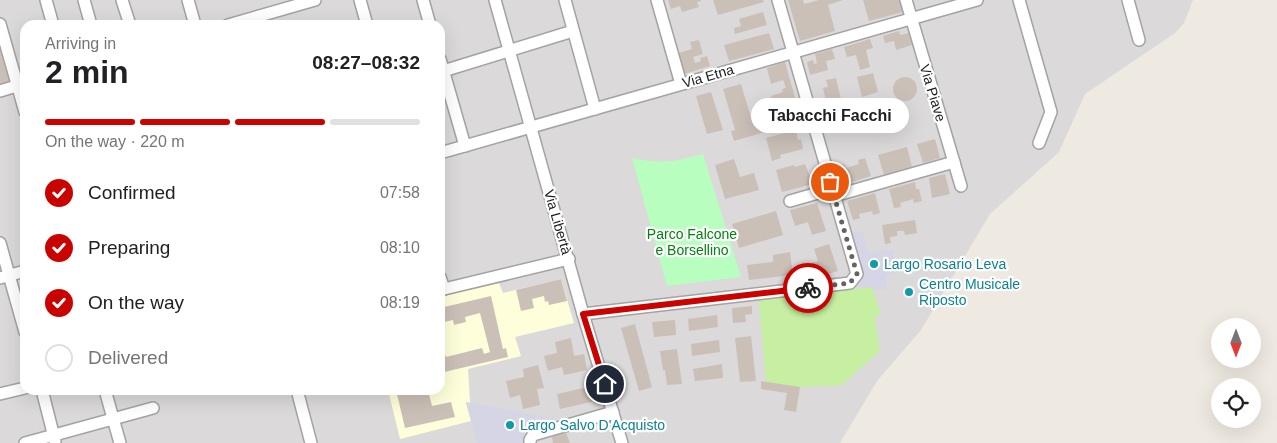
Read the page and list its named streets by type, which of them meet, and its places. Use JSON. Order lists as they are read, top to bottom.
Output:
{
  "streets": {
    "street": ["Via Etna", "Via Piave", "Via Libertà"]
  },
  "crossings": [
    ["Via Etna", "Via Piave"],
    ["Via Etna", "Via Libertà"]
  ],
  "parks": ["Parco Falcone e Borsellino"],
  "places": [
    "Tabacchi Facchi",
    "Largo Rosario Leva",
    "Centro Musicale Riposto",
    "Largo Salvo D'Acquisto"
  ],
  "north": "bottom",
  "page": {
    "heading": ["2 min", "Arriving in", "08:27–08:32"],
    "bubble": "Tabacchi Facchi",
    "bar": "On the way · 220 m",
    "list": [
      ["Confirmed", "07:58"],
      ["Preparing", "08:10"],
      ["On the way", "08:19"],
      "Delivered"
    ]
  }
}
